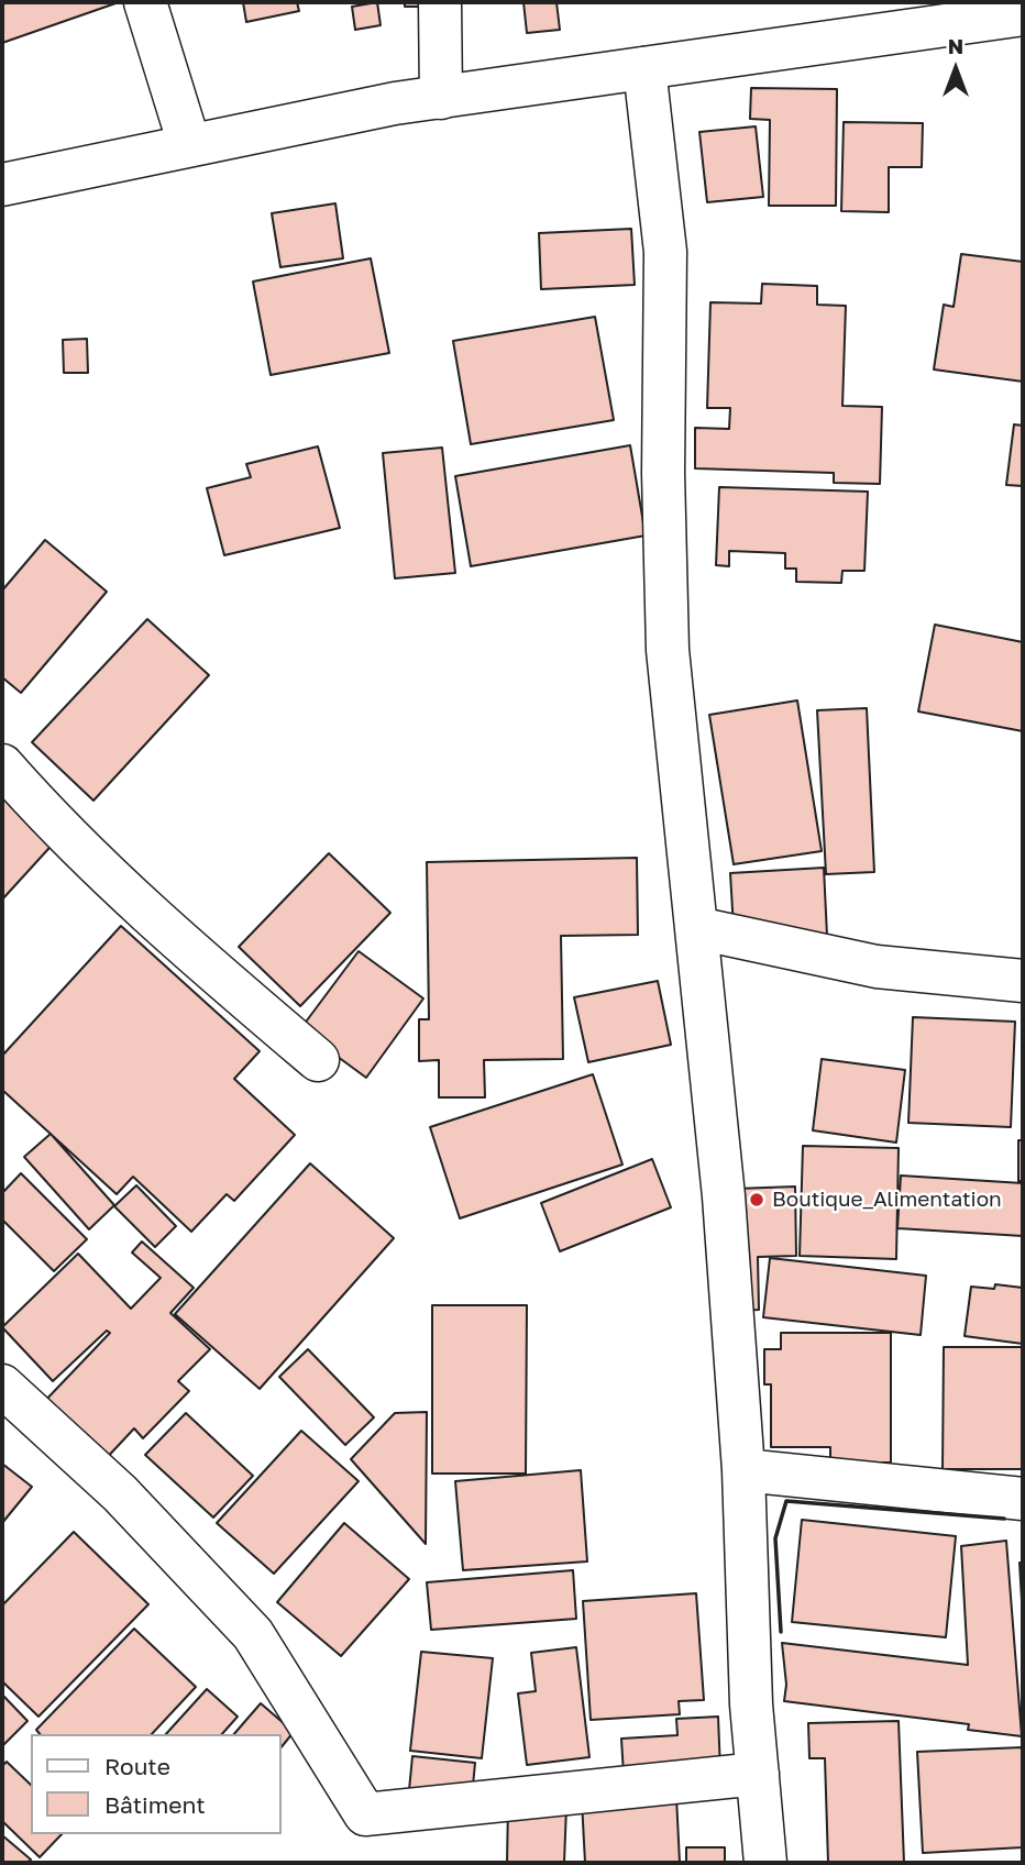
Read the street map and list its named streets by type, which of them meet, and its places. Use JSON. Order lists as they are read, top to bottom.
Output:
{
  "places": ["Boutique_Alimentation"],
  "legend": ["Route", "Bâtiment"],
  "north": "top"
}
